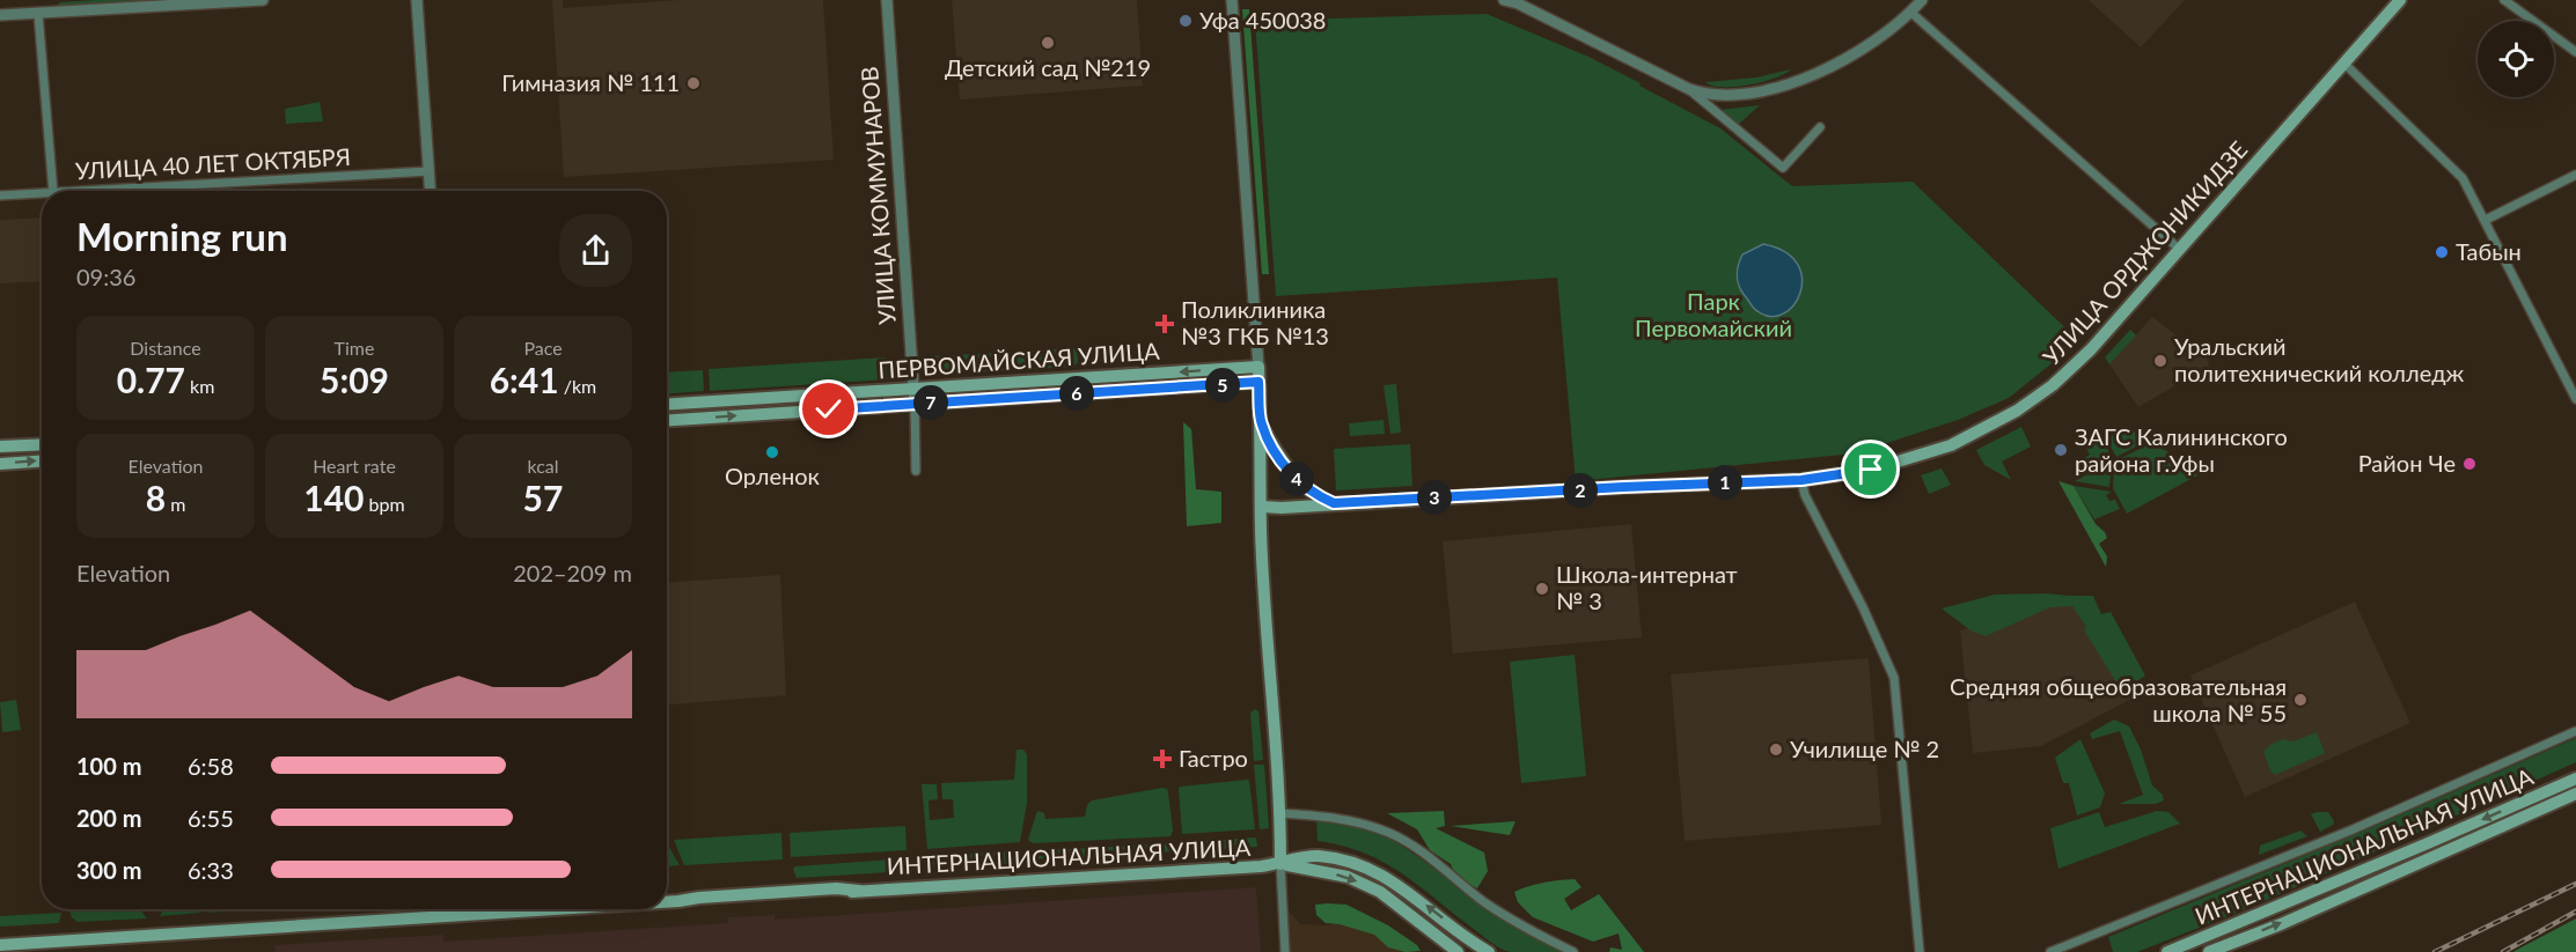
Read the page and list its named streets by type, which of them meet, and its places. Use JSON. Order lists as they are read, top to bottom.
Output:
{
  "streets": {
    "main road": ["УЛИЦА ОРДЖОНИКИДЗЕ", "ПЕРВОМАЙСКАЯ УЛИЦА", "ИНТЕРНАЦИОНАЛЬНАЯ УЛИЦА"],
    "street": ["УЛИЦА 40 ЛЕТ ОКТЯБРЯ", "УЛИЦА КОММУНАРОВ"]
  },
  "crossings": [
    ["УЛИЦА КОММУНАРОВ", "ПЕРВОМАЙСКАЯ УЛИЦА"]
  ],
  "parks": ["Парк Первомайский"],
  "places": {
    "other": [
      "Уфа 450038",
      "Детский сад №219",
      "Гимназия № 111",
      "Табын",
      "Уральский политехнический колледж",
      "ЗАГС Калининского района г.Уфы",
      "Орленок",
      "Район Че",
      "Школа-интернат № 3",
      "Средняя общеобразовательная школа № 55",
      "Училище № 2"
    ],
    "health": ["Поликлиника №3 ГКБ №13", "Гастро"]
  },
  "page": {
    "heading": ["Morning run", "09:36"],
    "stats": [
      ["Distance", "0.77 km"],
      ["Time", "5:09"],
      ["Pace", "6:41 /km"],
      ["Elevation", "8 m"],
      ["Heart rate", "140 bpm"],
      ["kcal", "57"]
    ],
    "pins": [
      "5",
      "6",
      "7",
      "4",
      "1",
      "2",
      "3"
    ],
    "chart": ["Elevation", "202–209 m"],
    "list": [
      {
        "name": "100 m",
        "note": "6:58"
      },
      {
        "name": "200 m",
        "note": "6:55"
      },
      {
        "name": "300 m",
        "note": "6:33"
      }
    ]
  }
}
